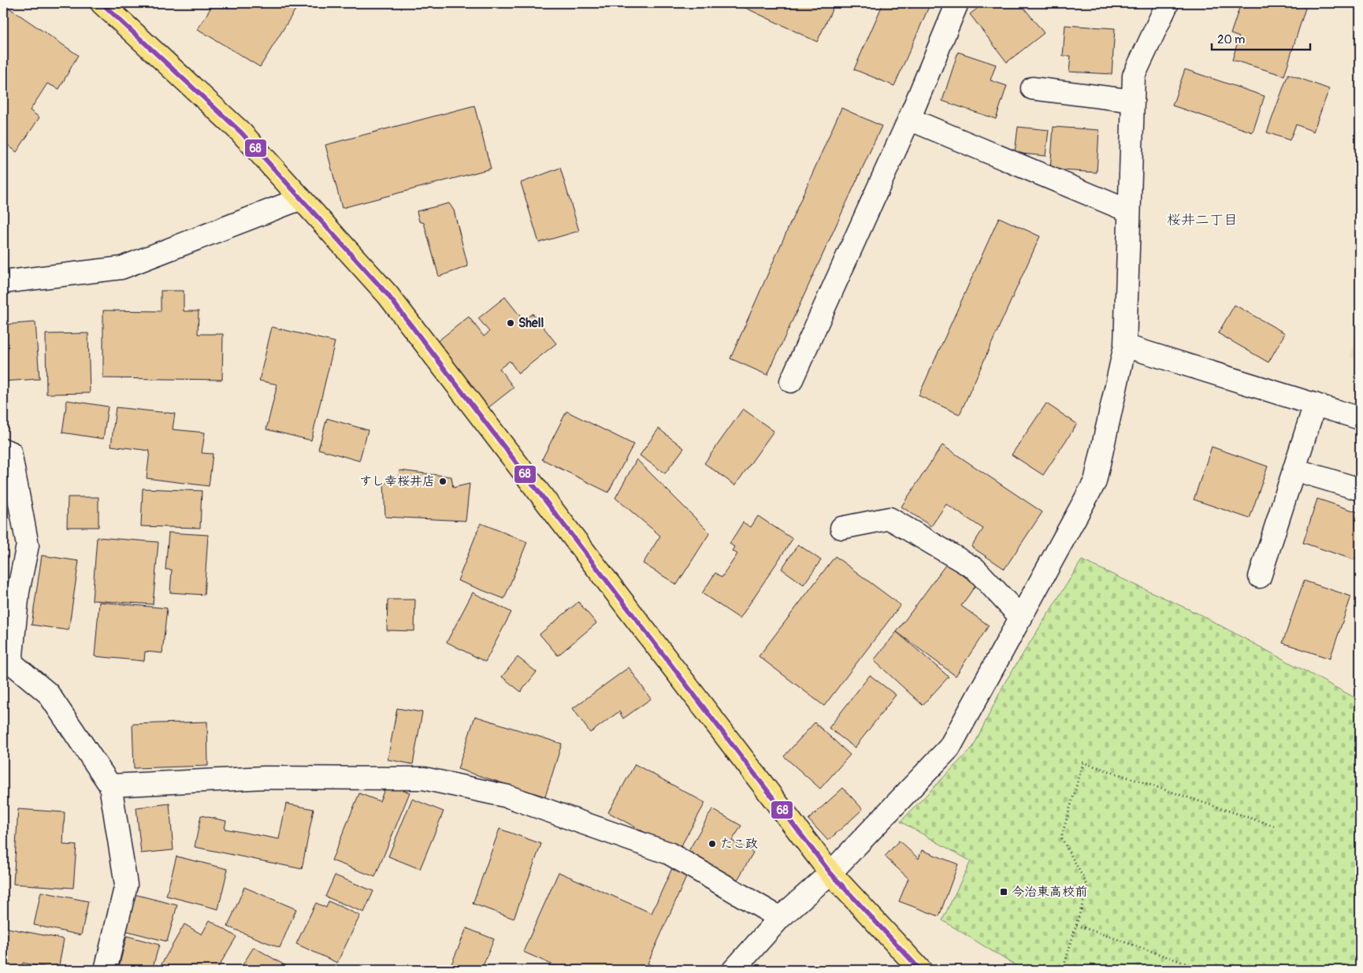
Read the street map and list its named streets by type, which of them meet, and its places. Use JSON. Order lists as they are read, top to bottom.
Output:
{
  "districts": ["桜井二丁目"],
  "places": {
    "other": ["Shell", "すし幸桜井店", "たこ政"],
    "transit": ["今治東高校前"]
  },
  "lines": ["transit line 68"],
  "scale_bar": "20 m"
}
